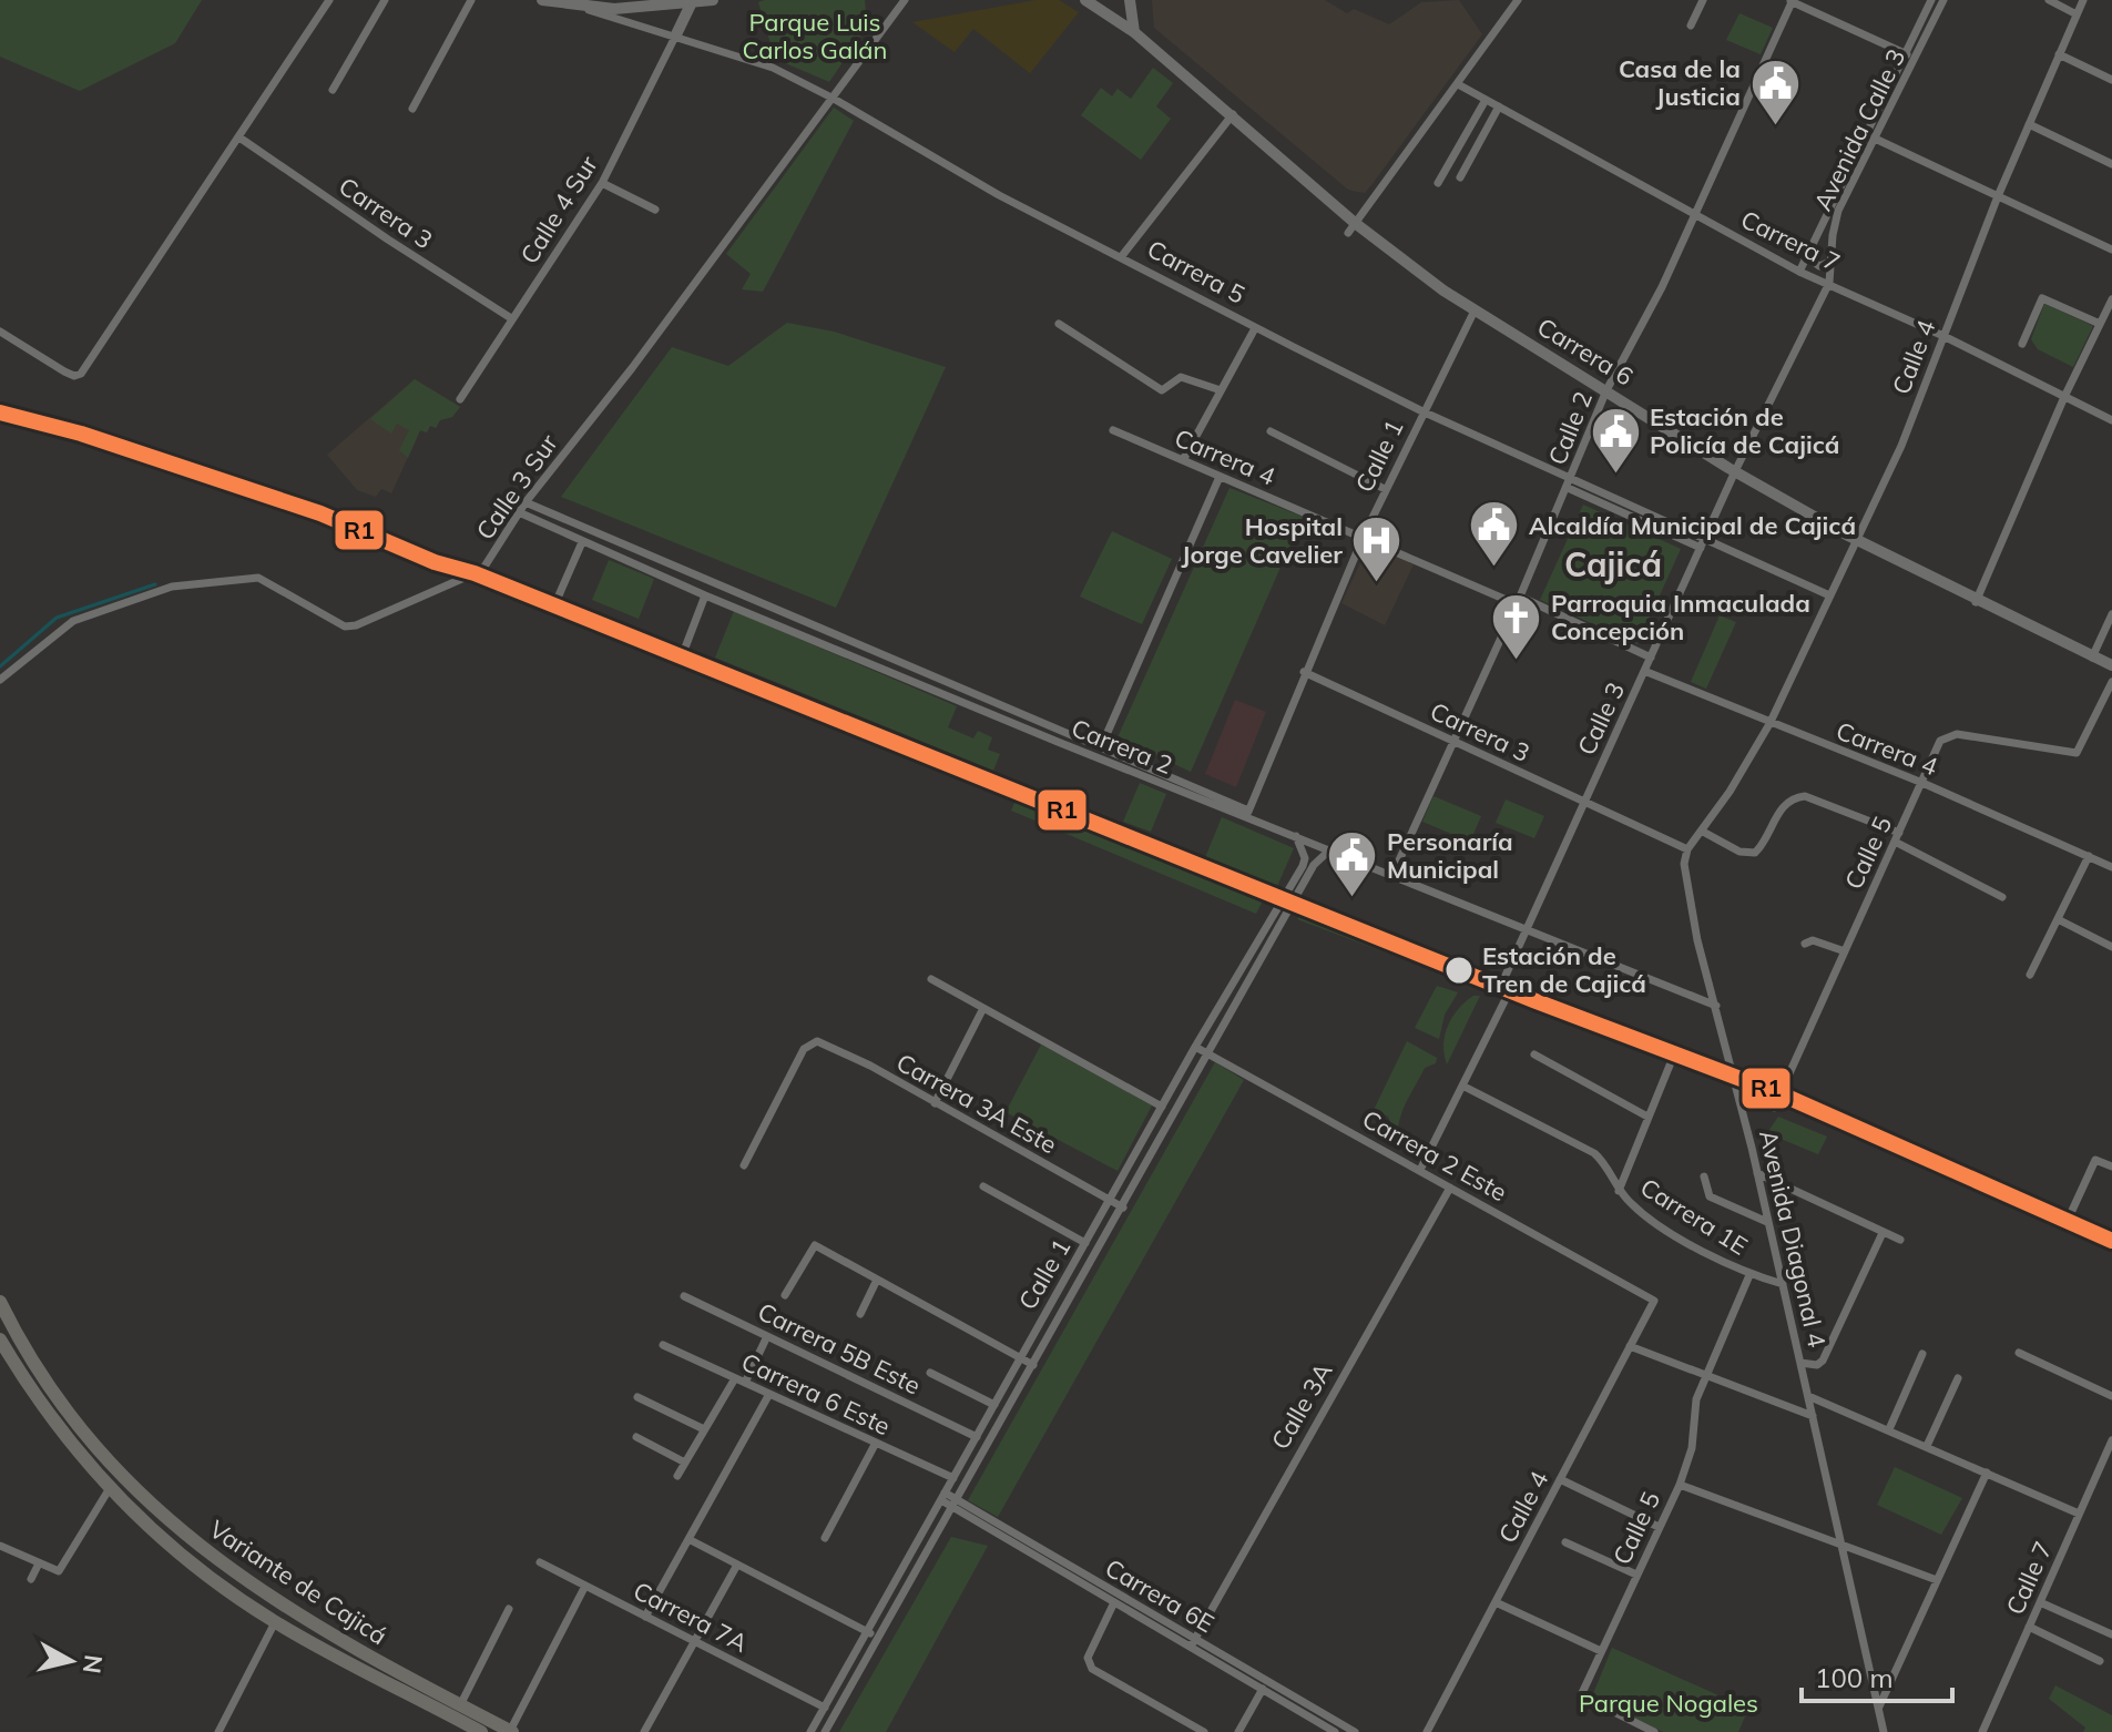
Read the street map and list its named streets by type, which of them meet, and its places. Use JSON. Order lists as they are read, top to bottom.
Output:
{
  "streets": {
    "highway": ["Variante de Cajicá"],
    "main road": ["Carrera 5", "Carrera 6"],
    "street": [
      "Avenida Calle 3",
      "Calle 4 Sur",
      "Carrera 3",
      "Carrera 7",
      "Calle 4",
      "Calle 2",
      "Calle 1",
      "Carrera 4",
      "Calle 3 Sur",
      "Calle 3",
      "Carrera 2",
      "Calle 5",
      "Carrera 3A Este",
      "Carrera 2 Este",
      "Carrera 1E",
      "Avenida Diagonal 4",
      "Carrera 5B Este",
      "Carrera 6 Este",
      "Calle 3A",
      "Calle 7",
      "Carrera 6E",
      "Carrera 7A"
    ]
  },
  "crossings": [
    ["Avenida Calle 3", "Carrera 7"],
    ["Avenida Calle 3", "Calle 3"],
    ["Calle 4 Sur", "Carrera 3"],
    ["Calle 4 Sur", "Carrera 5"],
    ["Carrera 3", "Calle 2"],
    ["Carrera 3", "Calle 1"],
    ["Carrera 3", "Calle 3"],
    ["Carrera 3", "Avenida Diagonal 4"],
    ["Carrera 7", "Calle 4"],
    ["Carrera 7", "Calle 2"],
    ["Carrera 7", "Calle 3"],
    ["Carrera 5", "Calle 4"],
    ["Carrera 5", "Calle 2"],
    ["Carrera 5", "Calle 1"],
    ["Carrera 5", "Calle 3 Sur"],
    ["Carrera 5", "Calle 3"],
    ["Carrera 6", "Calle 4"],
    ["Carrera 6", "Calle 2"],
    ["Carrera 6", "Calle 1"],
    ["Carrera 6", "Calle 3"],
    ["Calle 4", "Carrera 4"],
    ["Calle 4", "Carrera 2 Este"],
    ["Calle 2", "Carrera 4"],
    ["Calle 2", "Carrera 2"],
    ["Calle 1", "Carrera 4"],
    ["Calle 1", "Carrera 2"],
    ["Calle 1", "Carrera 3A Este"],
    ["Calle 1", "Carrera 2 Este"],
    ["Calle 1", "Carrera 5B Este"],
    ["Calle 1", "Carrera 6 Este"],
    ["Calle 1", "Carrera 6E"],
    ["Calle 1", "Carrera 7A"],
    ["Carrera 4", "Calle 3"],
    ["Carrera 4", "Calle 5"],
    ["Calle 3 Sur", "Carrera 2"],
    ["Calle 3", "Carrera 2"],
    ["Carrera 2", "Avenida Diagonal 4"],
    ["Calle 5", "Carrera 1E"],
    ["Carrera 2 Este", "Calle 3A"],
    ["Carrera 1E", "Avenida Diagonal 4"],
    ["Calle 3A", "Carrera 6E"]
  ],
  "districts": ["Cajicá"],
  "parks": ["Parque Luis Carlos Galán", "Parque Nogales"],
  "places": {
    "public building": [
      "Casa de la Justicia",
      "Estación de Policía de Cajicá",
      "Alcaldía Municipal de Cajicá",
      "Personaría Municipal"
    ],
    "hospital": ["Hospital Jorge Cavelier"],
    "church": ["Parroquia Inmaculada Concepción"],
    "other": ["Estación de Tren de Cajicá"]
  },
  "lines": ["transit line R1"],
  "scale_bar": "100 m",
  "north": "right"
}
